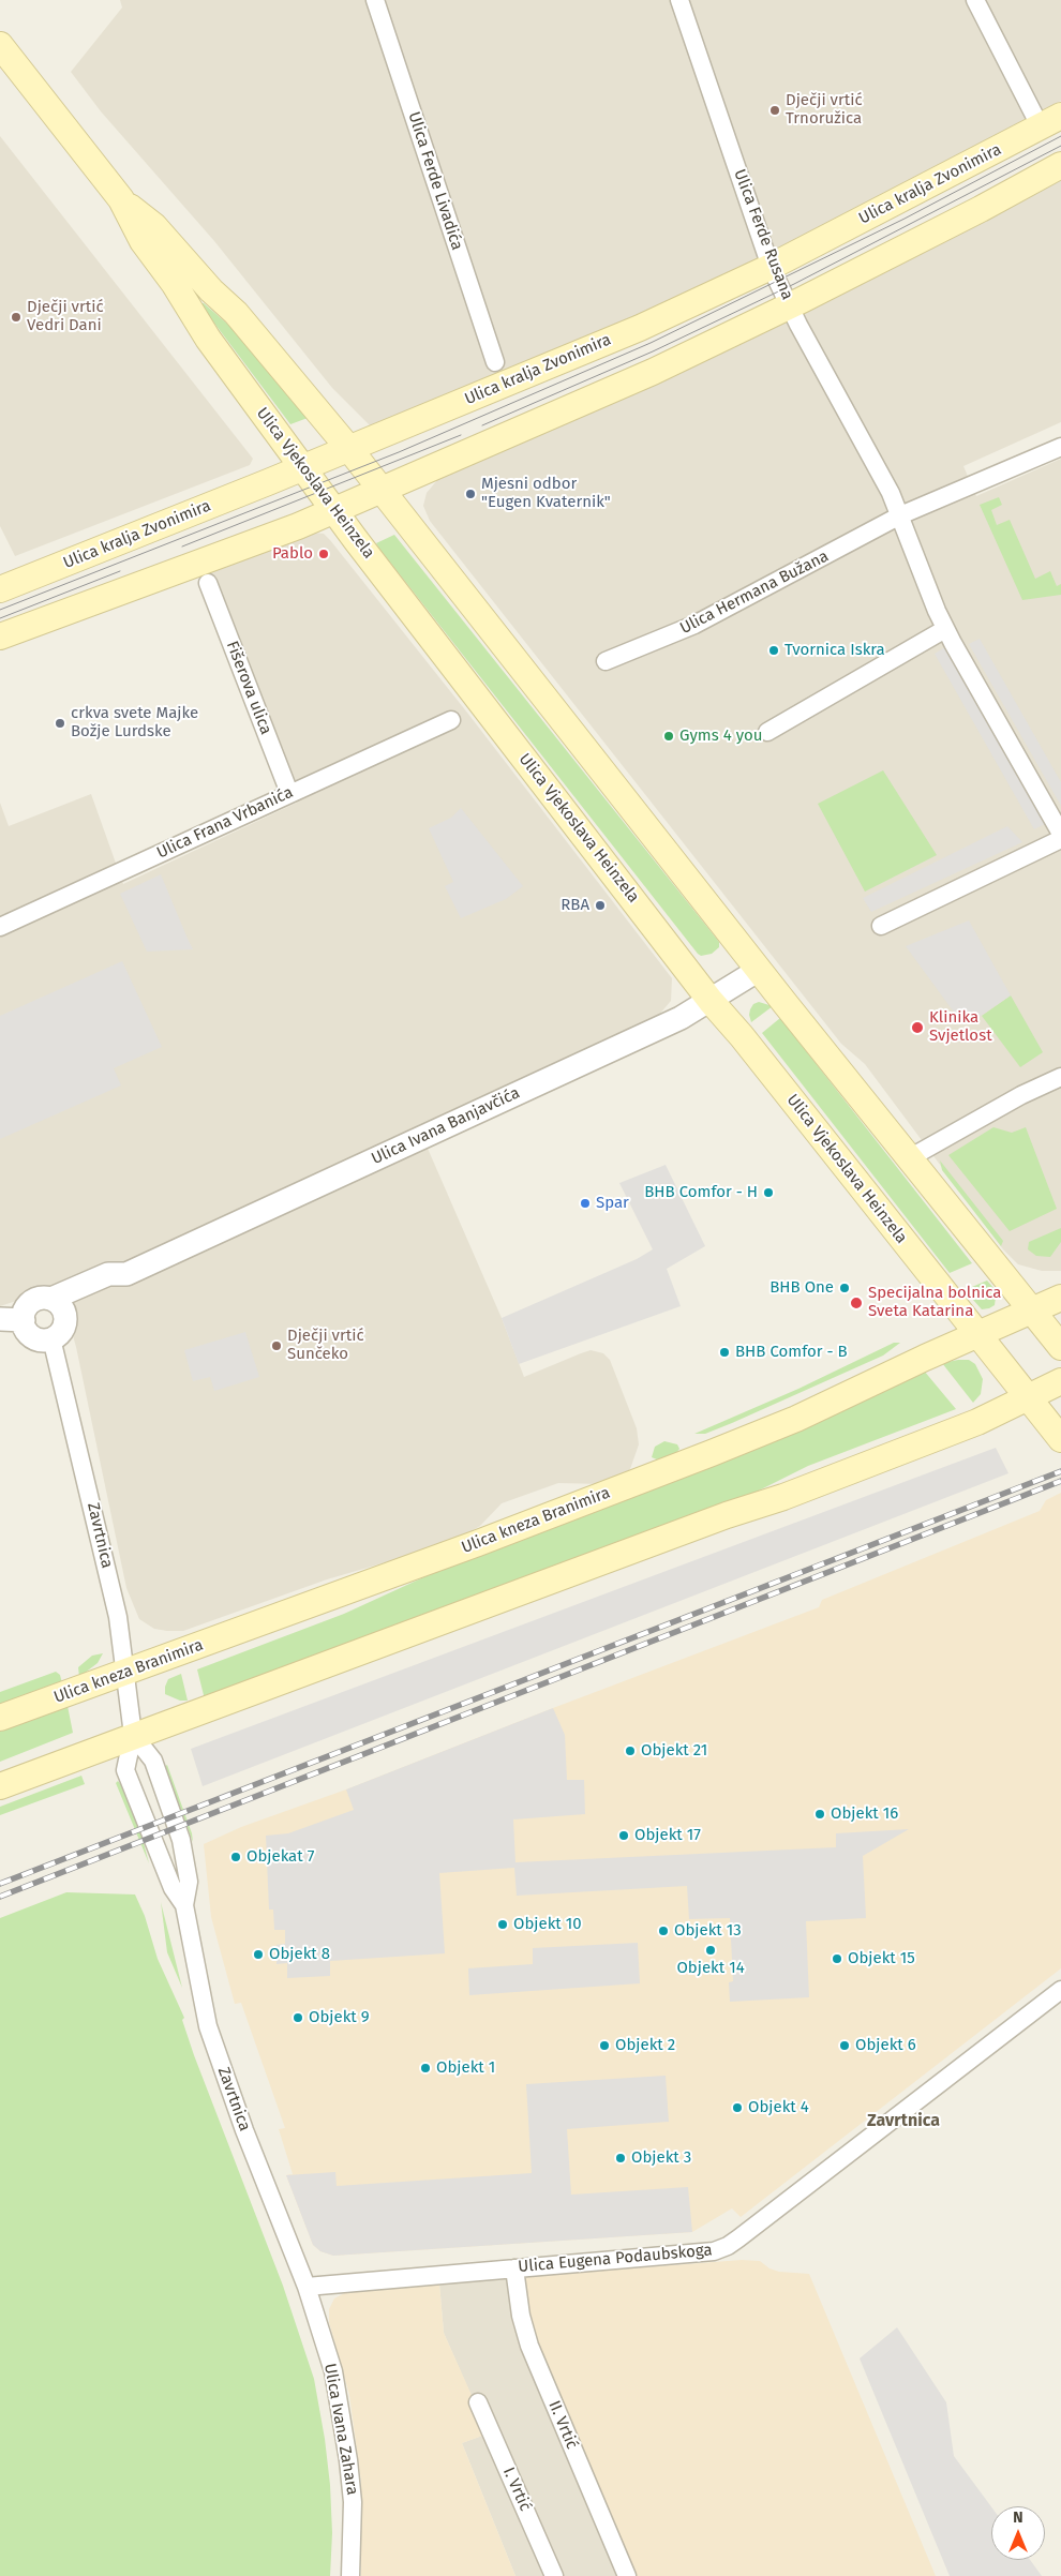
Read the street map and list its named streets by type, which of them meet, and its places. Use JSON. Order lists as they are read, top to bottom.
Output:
{
  "streets": {
    "main road": ["Ulica kralja Zvonimira", "Ulica Vjekoslava Heinzela", "Ulica kneza Branimira"],
    "street": [
      "Ulica Ferde Livadića",
      "Ulica Ferde Rusana",
      "Ulica Hermana Bužana",
      "Fišerova ulica",
      "Ulica Frana Vrbanića",
      "Ulica Ivana Banjavčića",
      "Zavrtnica",
      "Ulica Eugena Podaubskoga",
      "II. Vrtić",
      "Ulica Ivana Zahara",
      "I. Vrtić"
    ]
  },
  "crossings": [
    ["Ulica kralja Zvonimira", "Ulica Ferde Rusana"],
    ["Ulica kralja Zvonimira", "Ulica Vjekoslava Heinzela"],
    ["Ulica Ferde Rusana", "Ulica Hermana Bužana"],
    ["Ulica Vjekoslava Heinzela", "Ulica Ivana Banjavčića"],
    ["Ulica Vjekoslava Heinzela", "Ulica kneza Branimira"],
    ["Fišerova ulica", "Ulica Frana Vrbanića"],
    ["Ulica Ivana Banjavčića", "Zavrtnica"],
    ["Ulica kneza Branimira", "Zavrtnica"],
    ["Zavrtnica", "Ulica Eugena Podaubskoga"],
    ["Zavrtnica", "Ulica Ivana Zahara"],
    ["Ulica Eugena Podaubskoga", "II. Vrtić"],
    ["Ulica Eugena Podaubskoga", "Ulica Ivana Zahara"]
  ],
  "districts": ["Zavrtnica"],
  "places": [
    "Dječji vrtić Trnoružica",
    "Dječji vrtić Vedri Dani",
    "Mjesni odbor \"Eugen Kvaternik\"",
    "Pablo",
    "Tvornica Iskra",
    "crkva svete Majke Božje Lurdske",
    "Gyms 4 you",
    "RBA",
    "Klinika Svjetlost",
    "BHB Comfor - H",
    "Spar",
    "BHB One",
    "Specijalna bolnica Sveta Katarina",
    "Dječji vrtić Sunčeko",
    "BHB Comfor - B",
    "Objekt 21",
    "Objekt 16",
    "Objekt 17",
    "Objekat 7",
    "Objekt 10",
    "Objekt 13",
    "Objekt 14",
    "Objekt 8",
    "Objekt 15",
    "Objekt 9",
    "Objekt 2",
    "Objekt 6",
    "Objekt 1",
    "Objekt 4",
    "Objekt 3"
  ],
  "north": "top"
}
